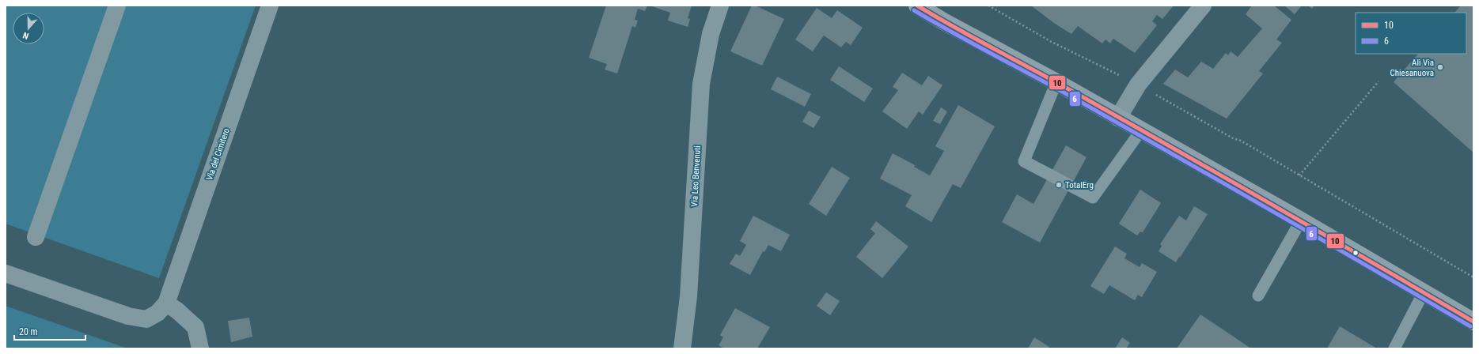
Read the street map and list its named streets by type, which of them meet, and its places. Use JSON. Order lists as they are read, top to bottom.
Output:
{
  "streets": {
    "street": ["Via del Cimitero", "Via Leo Benvenuti"]
  },
  "places": ["Alì Via Chiesanuova", "TotalErg"],
  "lines": ["transit line 10", "transit line 6"],
  "legend": ["10", "6"],
  "scale_bar": "20 m",
  "north": "bottom"
}
